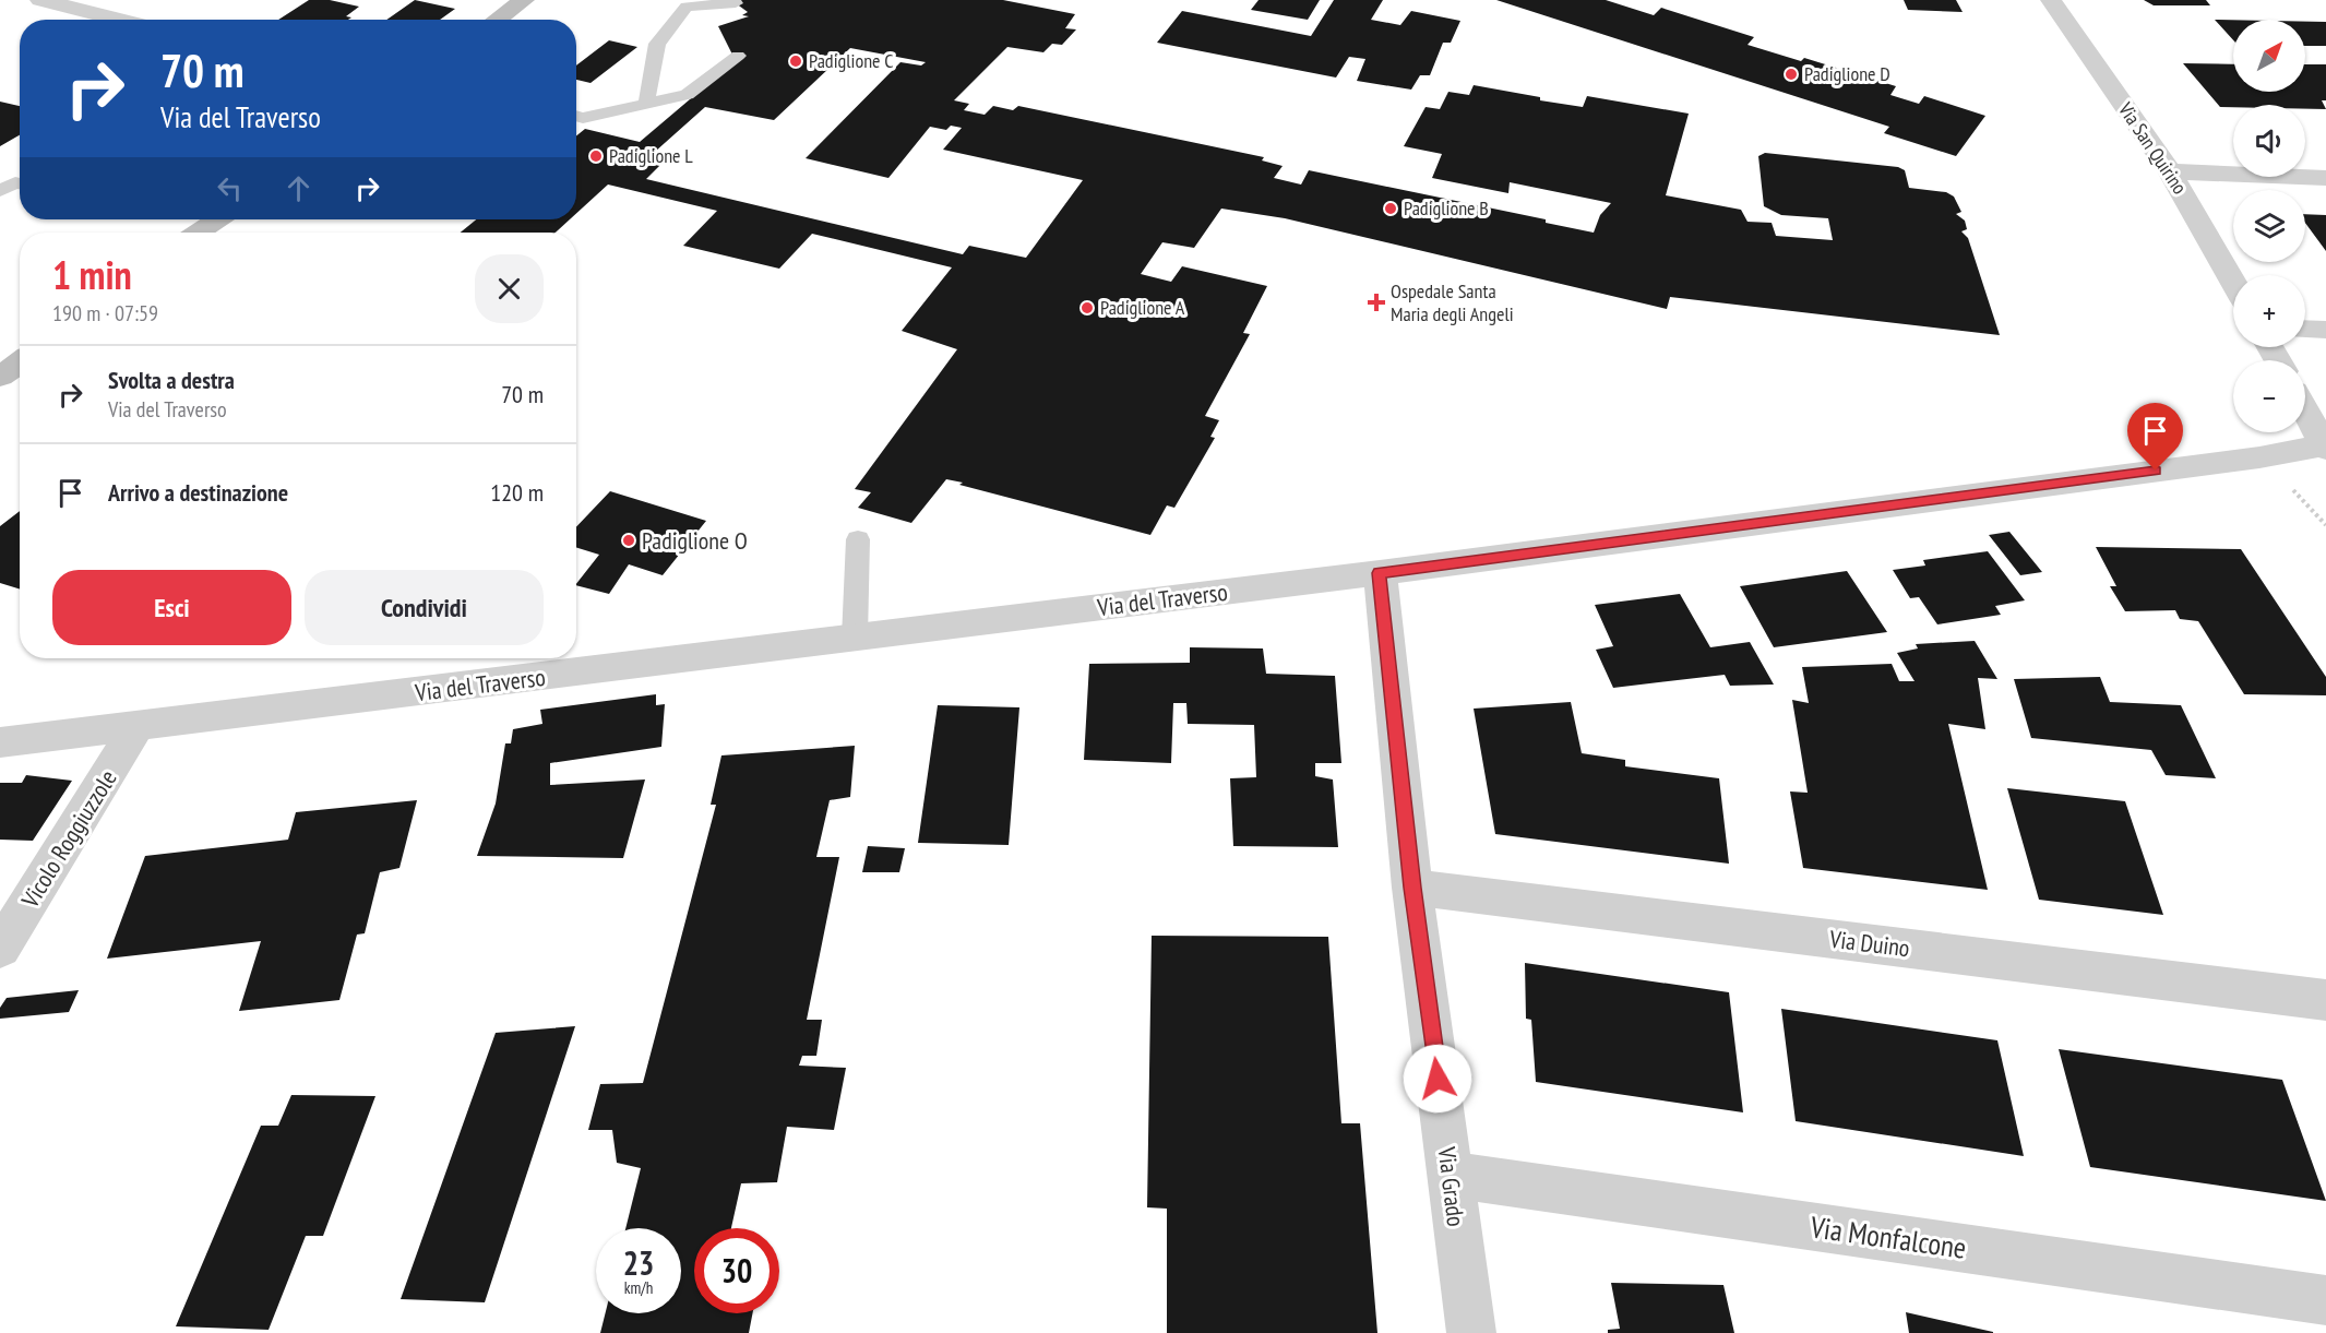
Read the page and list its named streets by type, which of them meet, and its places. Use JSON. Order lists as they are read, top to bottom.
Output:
{
  "streets": {
    "street": [
      "Via San Quirino",
      "Via del Traverso",
      "Vicolo Roggiuzzole",
      "Via Duino",
      "Via Grado",
      "Via Monfalcone"
    ]
  },
  "crossings": [
    ["Via del Traverso", "Vicolo Roggiuzzole"],
    ["Via del Traverso", "Via Grado"],
    ["Via Duino", "Via Grado"],
    ["Via Grado", "Via Monfalcone"]
  ],
  "places": {
    "other": [
      "Padiglione C",
      "Padiglione D",
      "Padiglione L",
      "Padiglione B",
      "Padiglione A",
      "Padiglione O"
    ],
    "health": ["Ospedale Santa Maria degli Angeli"]
  },
  "north": "top right",
  "page": {
    "map_buttons": ["+", "−"],
    "turn": ["70 m", "Via del Traverso"],
    "heading": ["1 min", "190 m · 07:59"],
    "list": [
      {
        "name": "Svolta a destra",
        "note": "Via del Traverso",
        "value": "70 m"
      },
      {
        "name": "Arrivo a destinazione",
        "value": "120 m"
      }
    ],
    "buttons": ["Esci", "Condividi"],
    "speed": "23 km/h",
    "limit": "30"
  }
}
